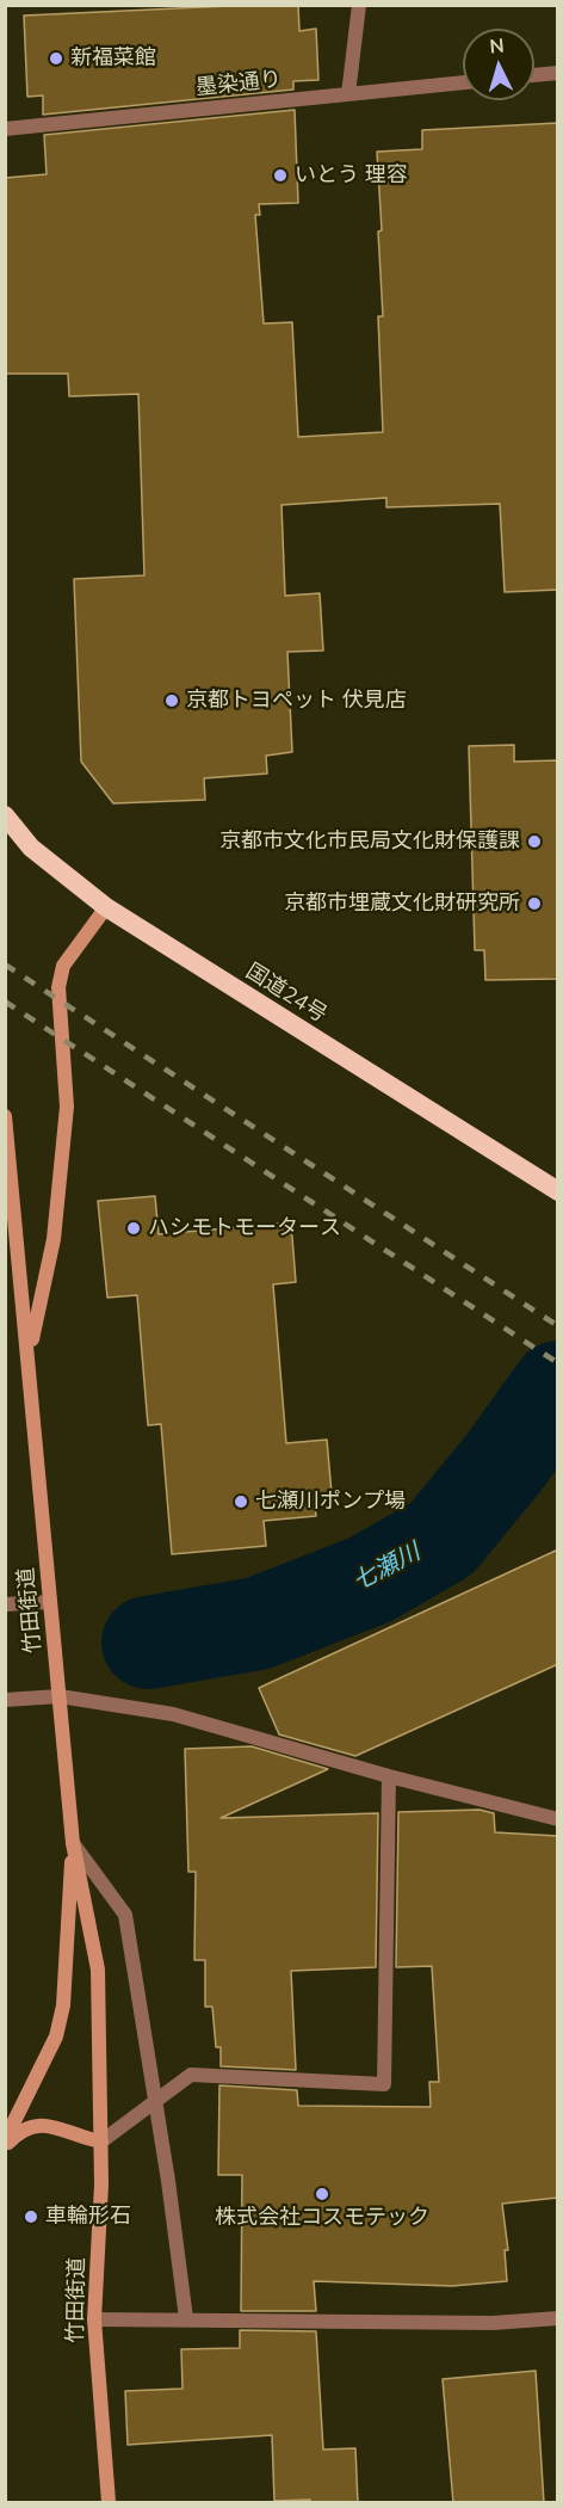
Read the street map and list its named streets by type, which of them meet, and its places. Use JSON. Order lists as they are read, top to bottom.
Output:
{
  "streets": {
    "highway": ["国道24号"],
    "main road": ["竹田街道"],
    "street": ["墨染通り"]
  },
  "water": ["七瀬川"],
  "places": [
    "新福菜館",
    "いとう 理容",
    "京都トヨペット 伏見店",
    "京都市文化市民局文化財保護課",
    "京都市埋蔵文化財研究所",
    "ハシモトモータース",
    "七瀬川ポンプ場",
    "株式会社コスモテック",
    "車輪形石"
  ],
  "north": "top"
}
